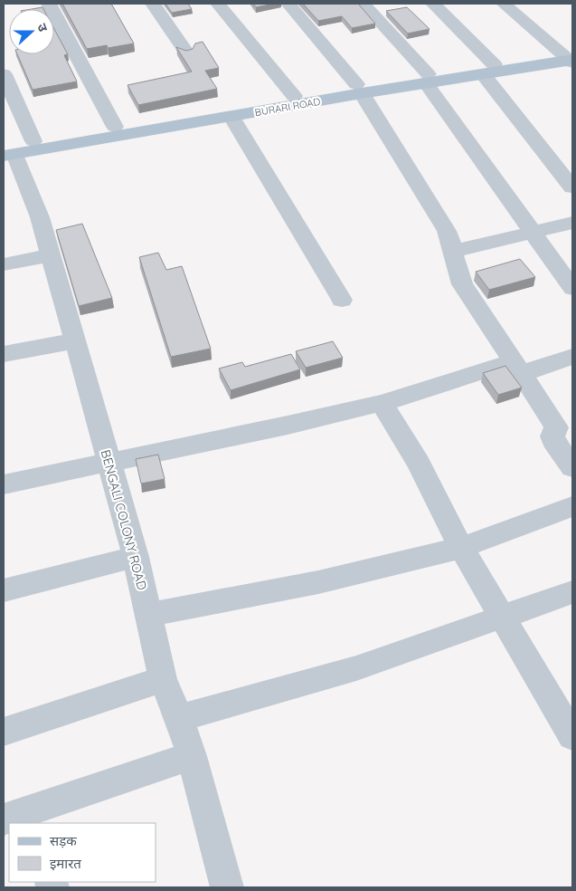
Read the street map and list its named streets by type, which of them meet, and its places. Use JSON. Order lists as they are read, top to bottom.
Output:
{
  "streets": {
    "main road": ["BURARI ROAD"],
    "street": ["BENGALI COLONY ROAD"]
  },
  "crossings": [
    ["BURARI ROAD", "BENGALI COLONY ROAD"]
  ],
  "legend": ["सड़क", "इमारत"],
  "north": "right"
}
